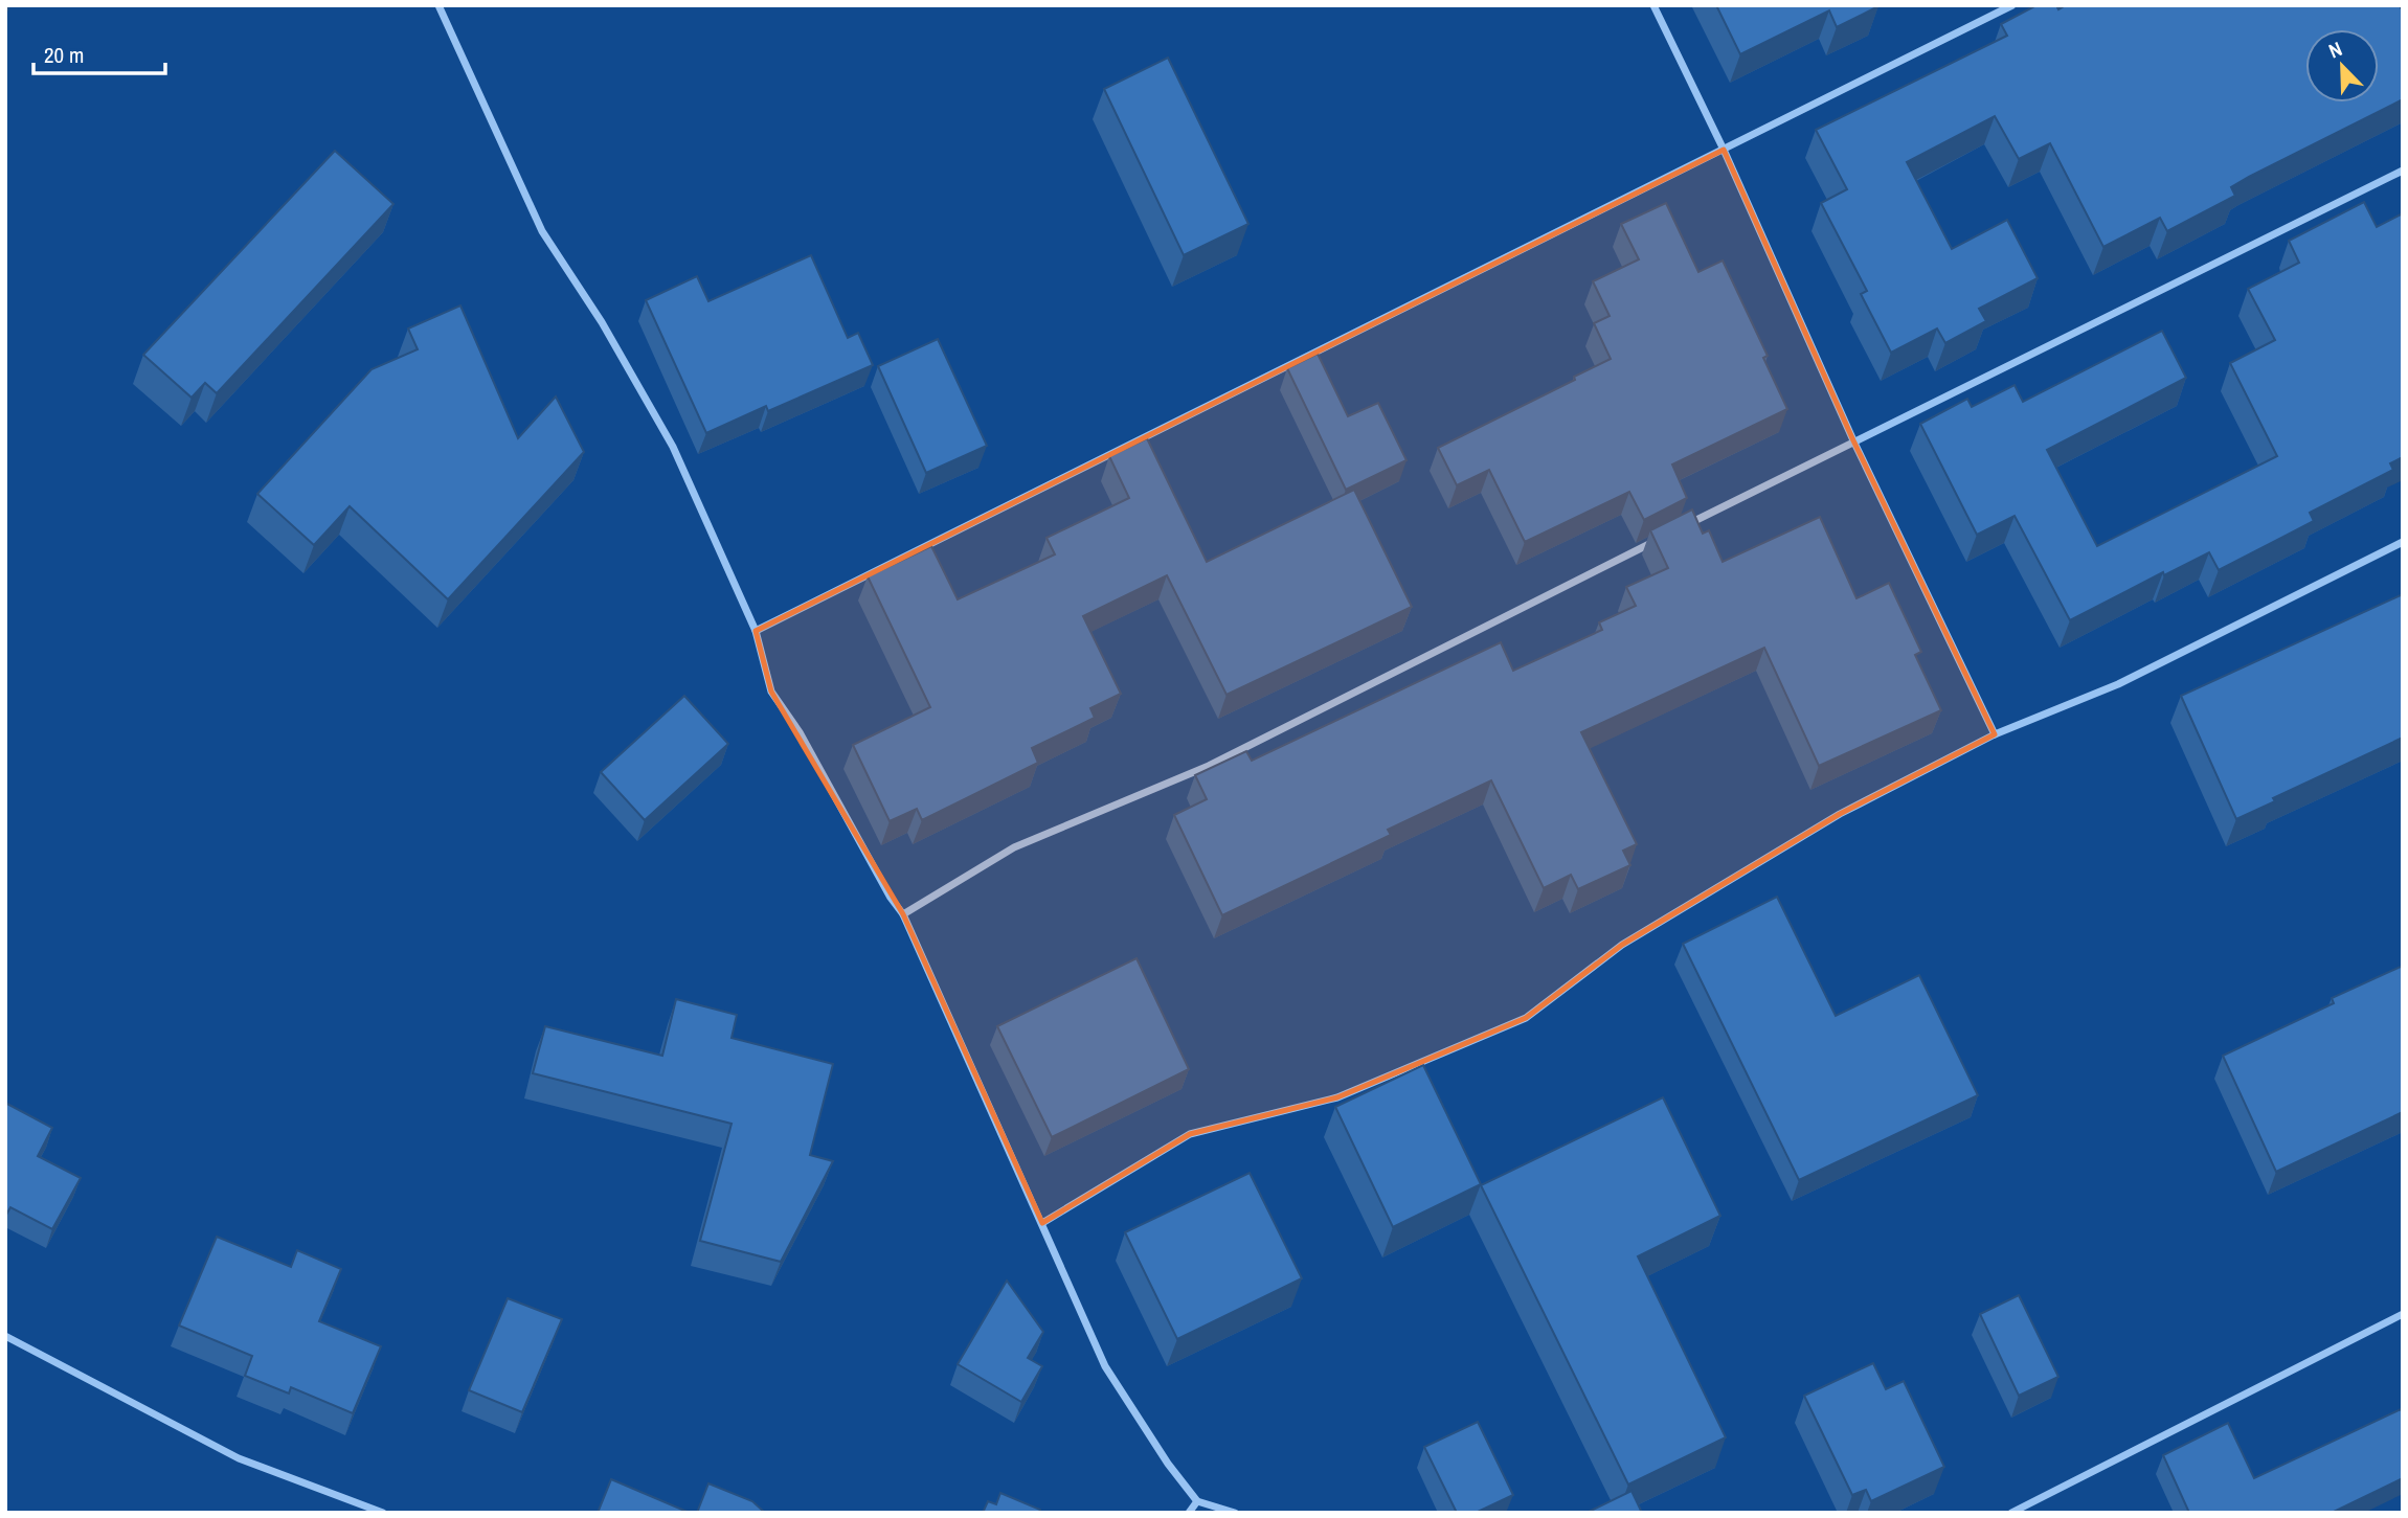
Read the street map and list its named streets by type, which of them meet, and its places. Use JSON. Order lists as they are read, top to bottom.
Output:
{
  "scale_bar": "20 m",
  "north": "top left"
}
